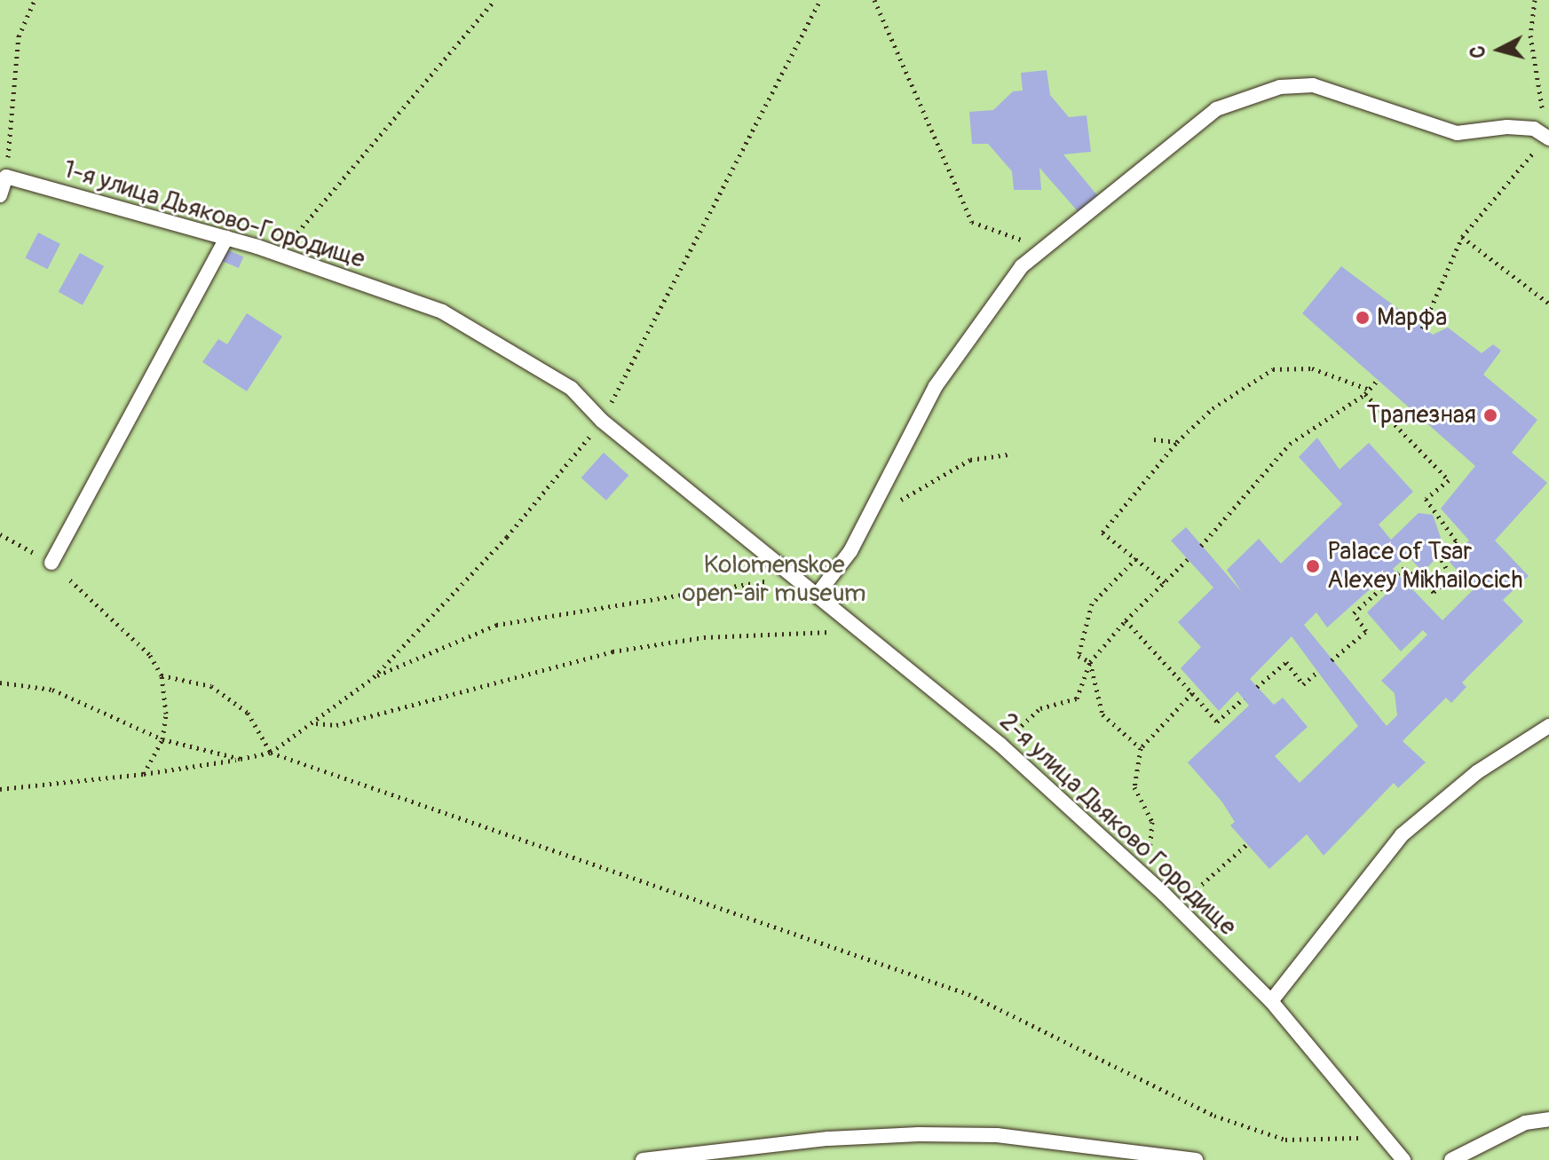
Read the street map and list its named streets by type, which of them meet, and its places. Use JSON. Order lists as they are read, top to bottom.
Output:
{
  "streets": {
    "lane": ["1-я улица Дьяково-Городище", "2-я улица Дьяково Городище"]
  },
  "crossings": [
    ["1-я улица Дьяково-Городище", "2-я улица Дьяково Городище"]
  ],
  "parks": ["Kolomenskoe open-air museum"],
  "places": ["Марфа", "Трапезная", "Palace of Tsar Alexey Mikhailocich"],
  "north": "left"
}
